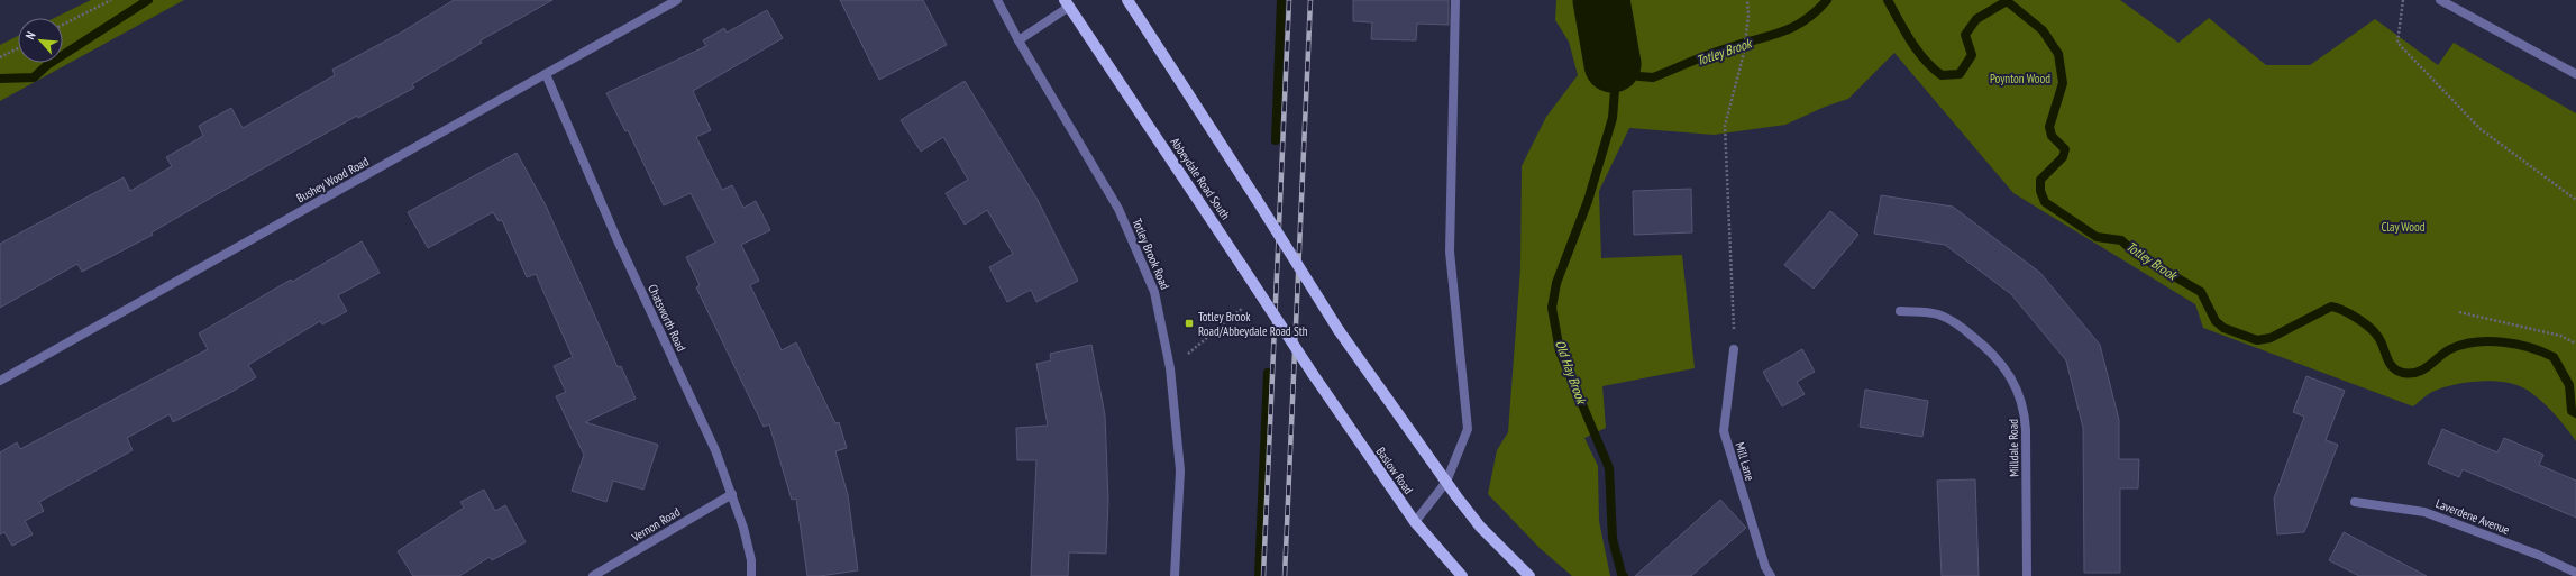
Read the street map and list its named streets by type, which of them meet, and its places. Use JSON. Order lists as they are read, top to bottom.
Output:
{
  "streets": {
    "main road": ["Abbeydale Road South", "Baslow Road"],
    "street": [
      "Bushey Wood Road",
      "Totley Brook Road",
      "Chatsworth Road",
      "Milldale Road",
      "Mill Lane",
      "Laverdene Avenue",
      "Vernon Road"
    ]
  },
  "crossings": [
    ["Abbeydale Road South", "Baslow Road"],
    ["Bushey Wood Road", "Chatsworth Road"],
    ["Chatsworth Road", "Vernon Road"]
  ],
  "water": ["Totley Brook", "Old Hay Brook"],
  "parks": ["Poynton Wood", "Clay Wood"],
  "places": {
    "transit": ["Totley Brook Road/Abbeydale Road Sth"]
  },
  "north": "top left"
}
